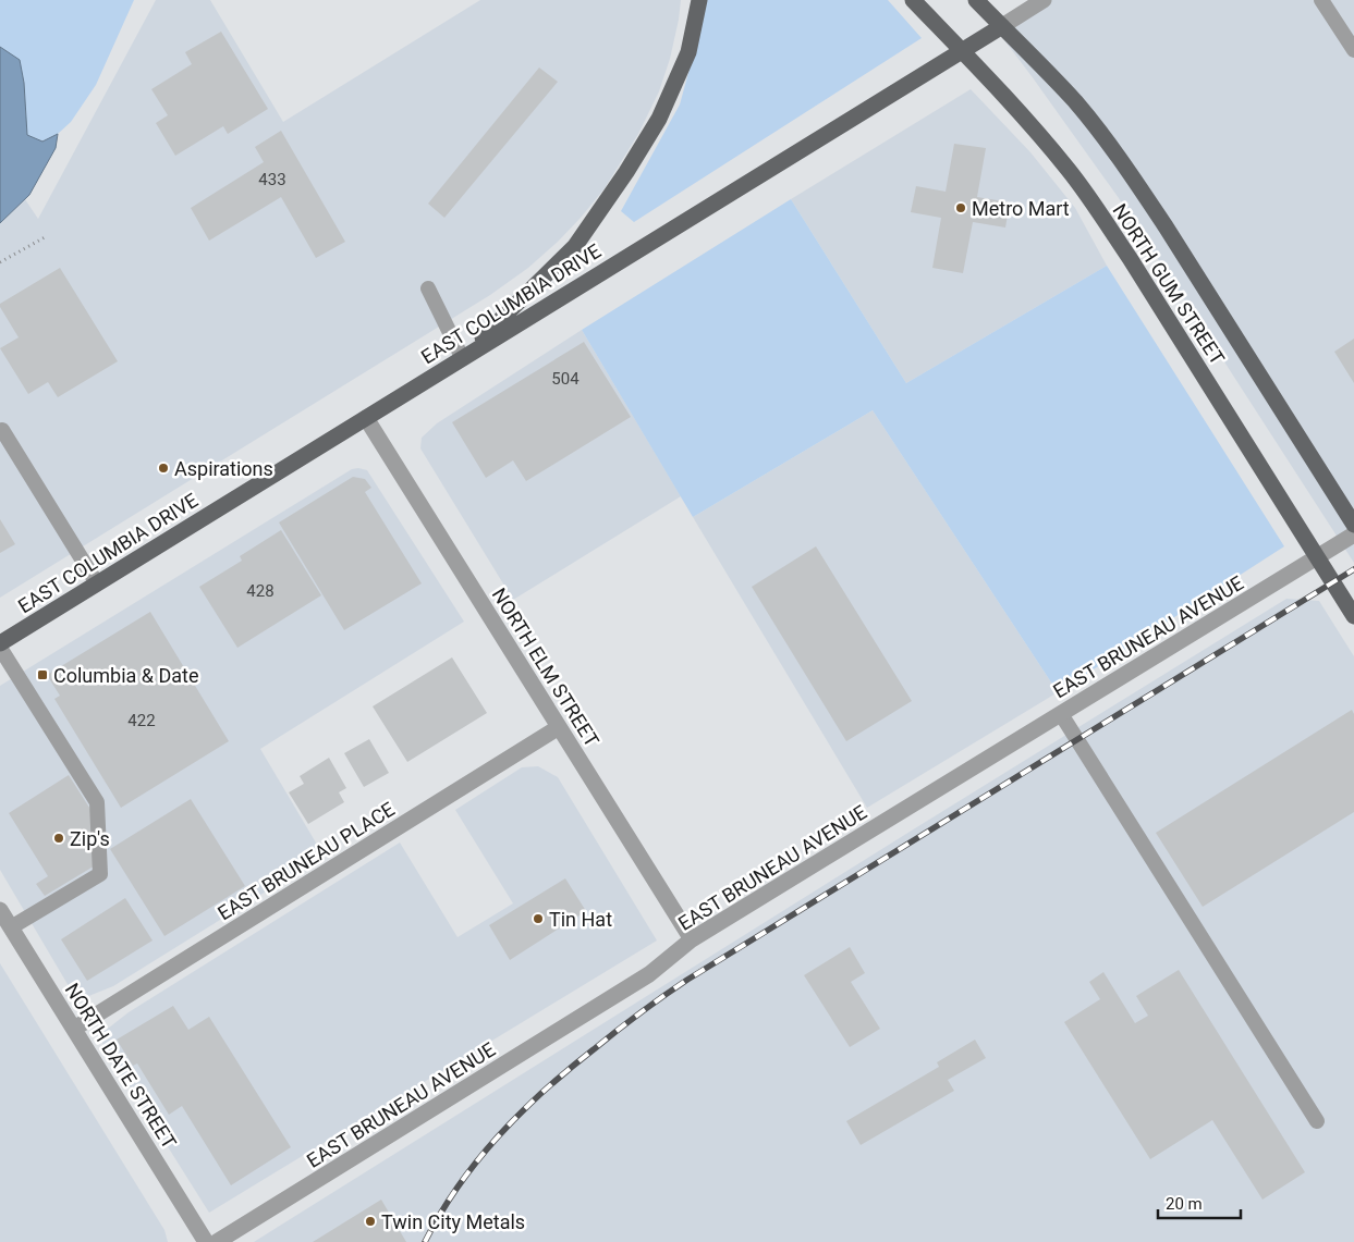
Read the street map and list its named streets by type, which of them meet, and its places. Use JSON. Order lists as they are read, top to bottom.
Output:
{
  "streets": {
    "main road": ["NORTH GUM STREET", "EAST COLUMBIA DRIVE"],
    "street": [
      "EAST BRUNEAU AVENUE",
      "NORTH ELM STREET",
      "EAST BRUNEAU PLACE",
      "NORTH DATE STREET"
    ]
  },
  "crossings": [
    ["NORTH GUM STREET", "EAST COLUMBIA DRIVE"],
    ["NORTH GUM STREET", "EAST BRUNEAU AVENUE"],
    ["EAST COLUMBIA DRIVE", "NORTH ELM STREET"],
    ["EAST BRUNEAU AVENUE", "NORTH ELM STREET"],
    ["NORTH ELM STREET", "EAST BRUNEAU PLACE"],
    ["EAST BRUNEAU PLACE", "NORTH DATE STREET"]
  ],
  "places": {
    "other": [
      "Metro Mart",
      "Aspirations",
      "Zip's",
      "Tin Hat",
      "Twin City Metals"
    ],
    "transit": ["Columbia & Date"]
  },
  "house_numbers": [
    "433",
    "504",
    "428",
    "422"
  ],
  "scale_bar": "20 m"
}
